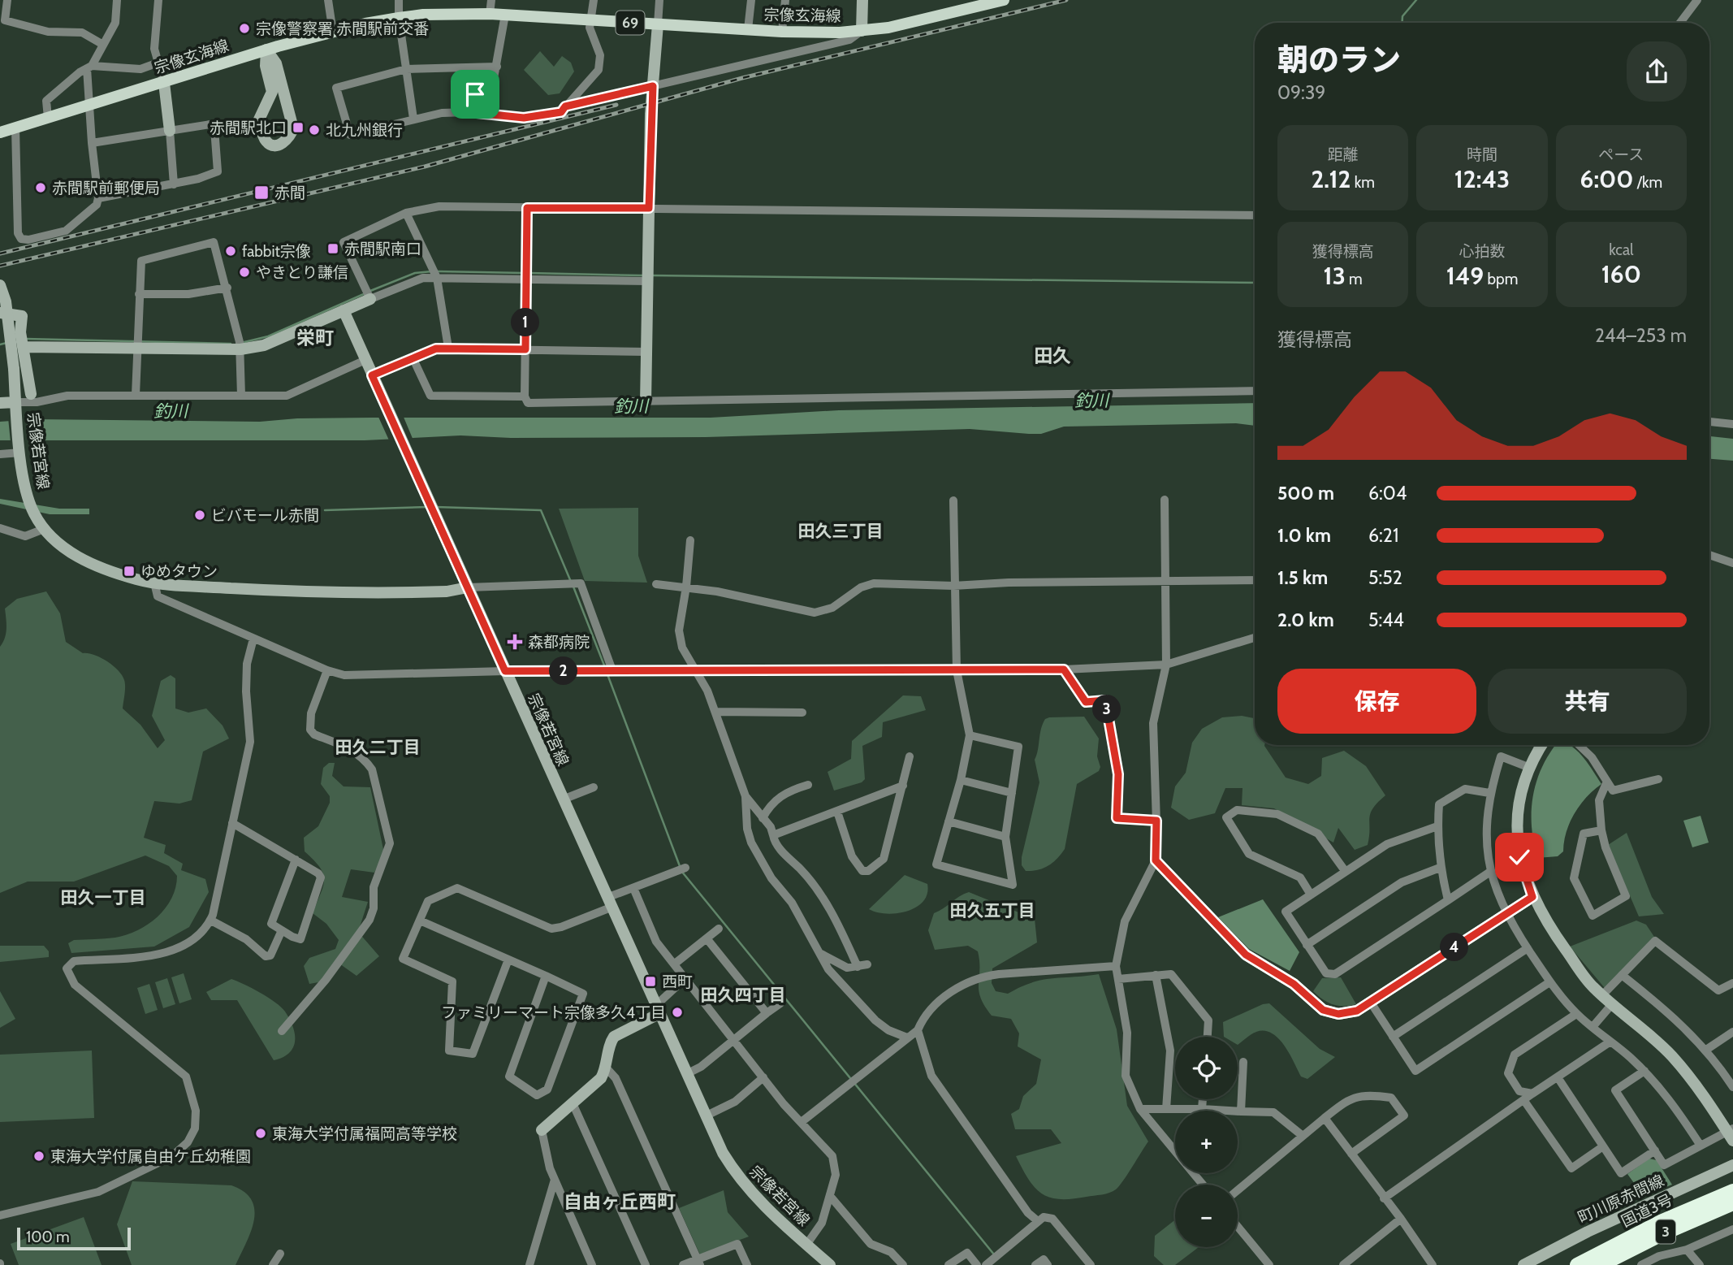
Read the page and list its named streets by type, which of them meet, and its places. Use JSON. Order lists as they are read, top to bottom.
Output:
{
  "streets": {
    "highway": ["国道3号", "3"],
    "main road": ["宗像玄海線", "69"],
    "street": ["宗像若宮線", "町川原赤間線"]
  },
  "districts": [
    "栄町",
    "田久",
    "田久三丁目",
    "田久二丁目",
    "田久一丁目",
    "田久五丁目",
    "田久四丁目",
    "自由ヶ丘西町"
  ],
  "water": ["釣川"],
  "places": {
    "other": [
      "宗像警察署 赤間駅前交番",
      "北九州銀行",
      "赤間駅前郵便局",
      "fabbit宗像",
      "やきとり謙信",
      "ビバモール赤間",
      "ファミリーマート宗像多久4丁目",
      "東海大学付属福岡高等学校",
      "東海大学付属自由ケ丘幼稚園"
    ],
    "transit": [
      "赤間駅北口",
      "赤間",
      "赤間駅南口",
      "ゆめタウン",
      "西町"
    ],
    "health": ["森都病院"]
  },
  "scale_bar": "100 m",
  "page": {
    "heading": ["朝のラン", "09:39"],
    "stats": [
      ["距離", "2.12 km"],
      ["時間", "12:43"],
      ["ペース", "6:00 /km"],
      ["獲得標高", "13 m"],
      ["心拍数", "149 bpm"],
      ["kcal", "160"]
    ],
    "pins": [
      "1",
      "2",
      "3",
      "4"
    ],
    "chart": ["獲得標高", "244–253 m"],
    "list": [
      {
        "name": "500 m",
        "note": "6:04"
      },
      {
        "name": "1.0 km",
        "note": "6:21"
      },
      {
        "name": "1.5 km",
        "note": "5:52"
      },
      {
        "name": "2.0 km",
        "note": "5:44"
      }
    ],
    "buttons": ["保存", "共有"],
    "map_buttons": ["+", "−"],
    "scale": "100 m"
  }
}
